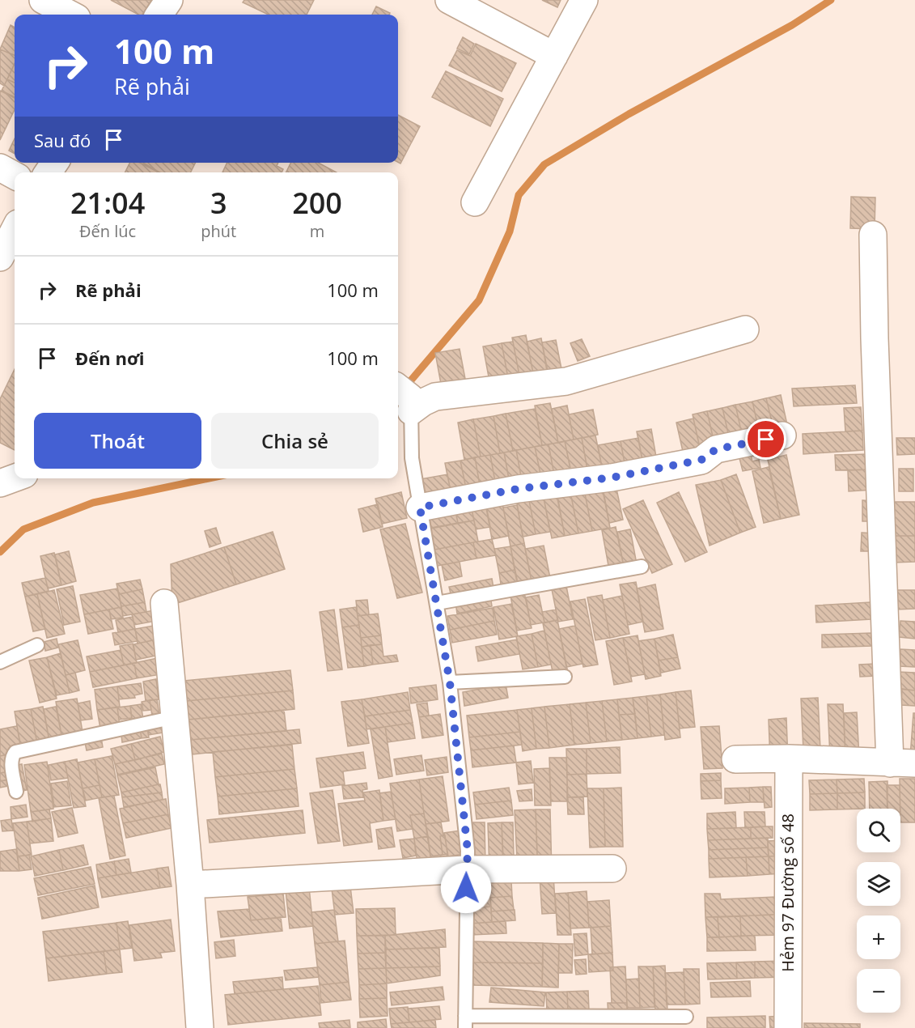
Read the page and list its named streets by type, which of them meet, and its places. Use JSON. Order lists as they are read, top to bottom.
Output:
{
  "streets": {
    "street": ["Hẻm 97 Đường số 48"]
  },
  "page": {
    "turn": ["100 m", "Rẽ phải"],
    "then": "Sau đó",
    "eta": [
      "21:04",
      "Đến lúc",
      "3",
      "phút",
      "200",
      "m"
    ],
    "list": [
      {
        "name": "Rẽ phải",
        "value": "100 m"
      },
      {
        "name": "Đến nơi",
        "value": "100 m"
      }
    ],
    "buttons": ["Thoát", "Chia sẻ"],
    "map_buttons": ["+", "−"]
  }
}
